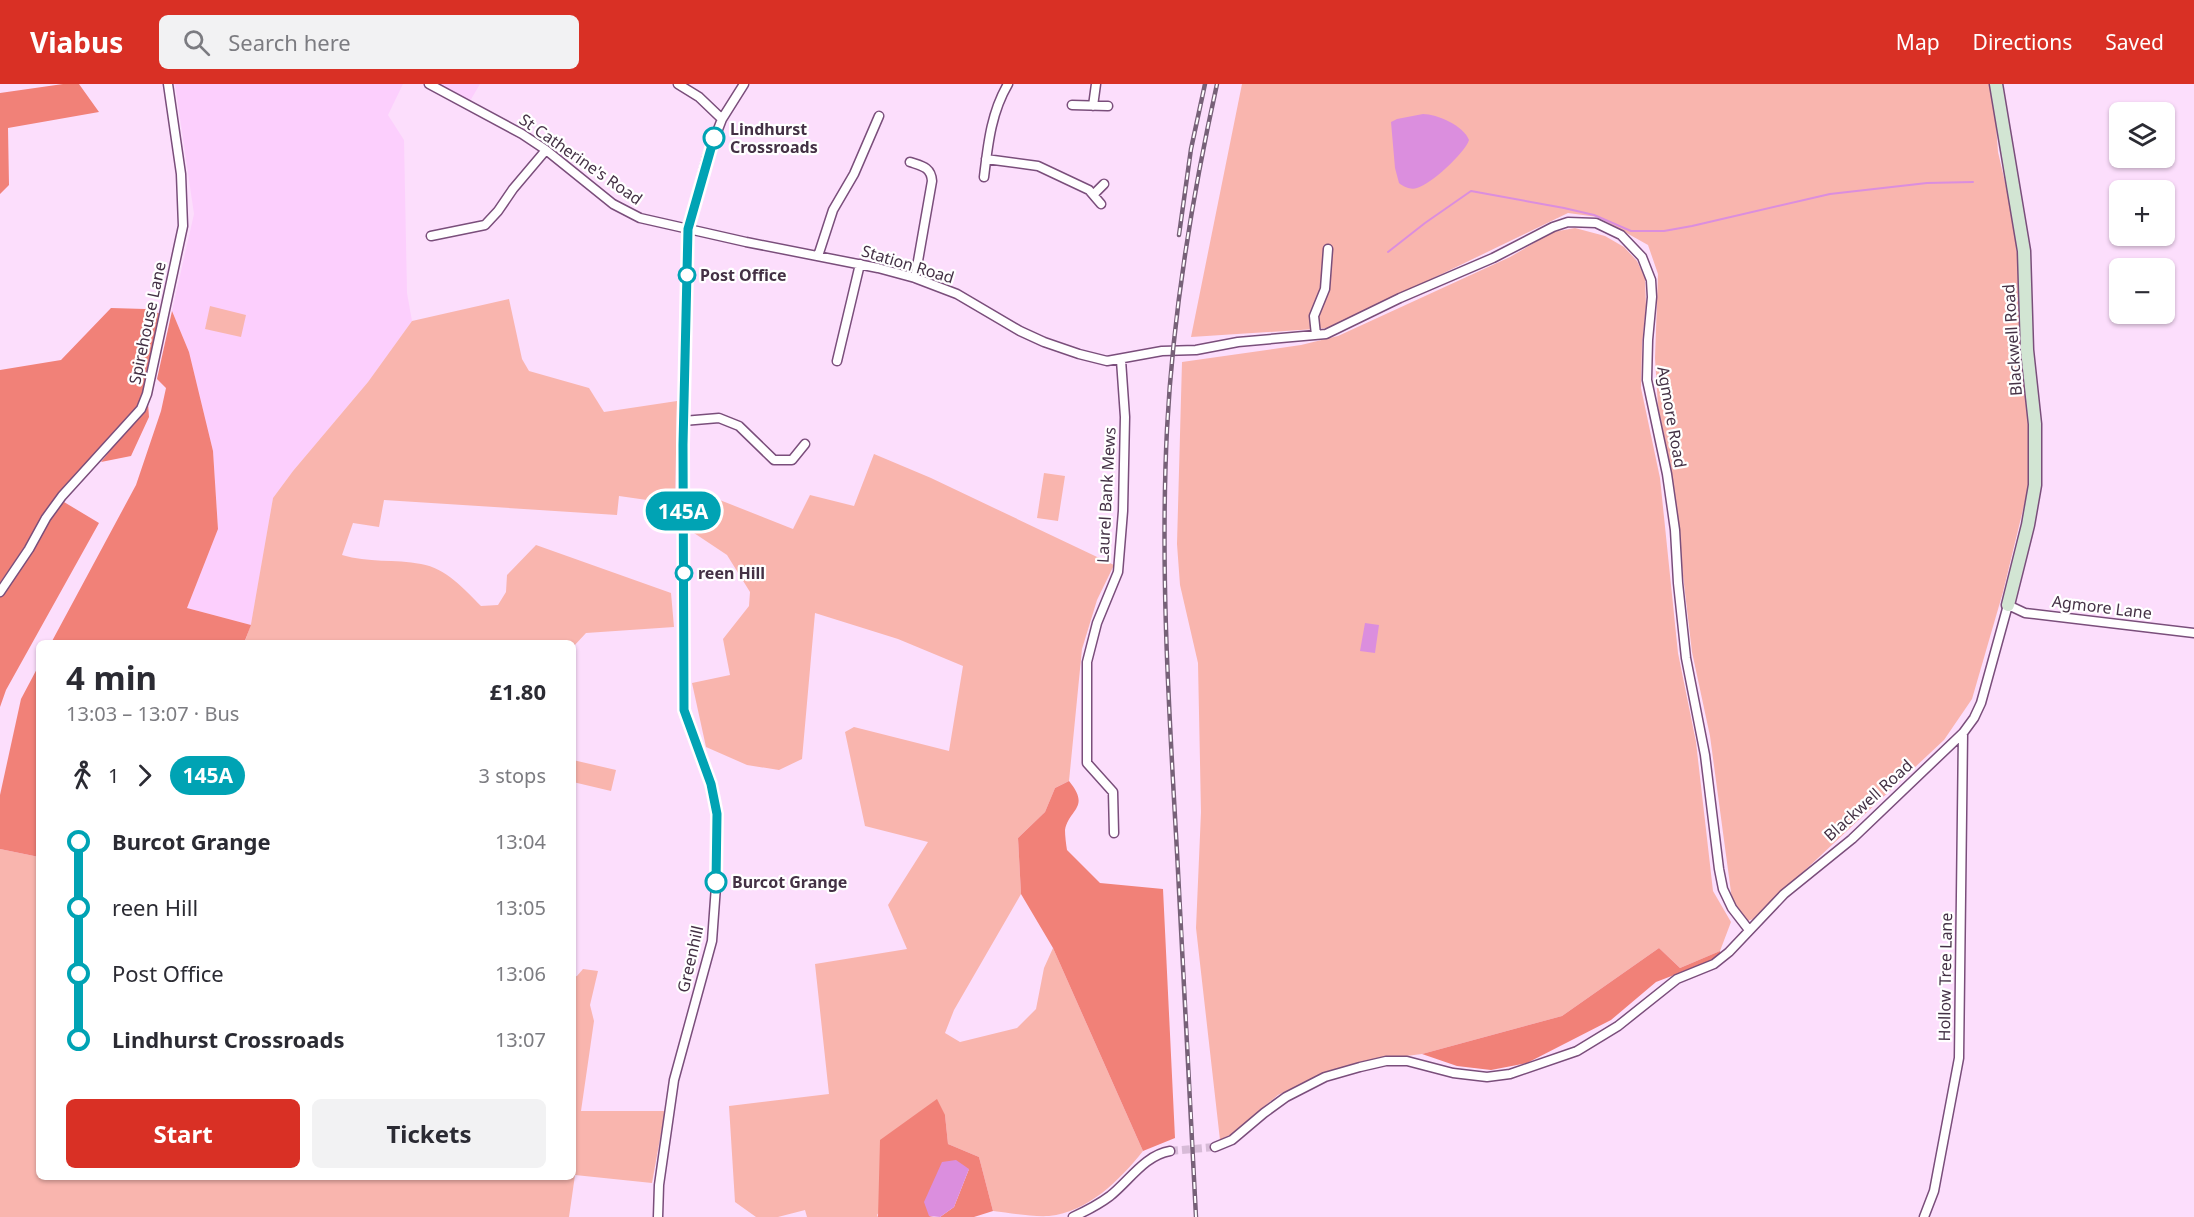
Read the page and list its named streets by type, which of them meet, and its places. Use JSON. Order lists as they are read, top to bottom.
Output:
{
  "streets": {
    "street": [
      "St Catherine's Road",
      "Station Road",
      "Spirehouse Lane",
      "Blackwell Road",
      "Agmore Road",
      "Laurel Bank Mews",
      "Agmore Lane",
      "Greenhill",
      "Hollow Tree Lane"
    ]
  },
  "crossings": [
    ["St Catherine's Road", "Station Road"],
    ["St Catherine's Road", "Greenhill"],
    ["Station Road", "Agmore Road"],
    ["Station Road", "Laurel Bank Mews"],
    ["Station Road", "Greenhill"],
    ["Blackwell Road", "Agmore Road"],
    ["Blackwell Road", "Agmore Lane"],
    ["Blackwell Road", "Hollow Tree Lane"]
  ],
  "places": [
    "Lindhurst Crossroads",
    "Post Office",
    "reen Hill",
    "Burcot Grange"
  ],
  "lines": ["bus line 145A"],
  "page": {
    "header": "Viabus",
    "search": "Search here",
    "nav": ["Map", "Directions", "Saved"],
    "on_map": "145A",
    "map_buttons": ["+", "−"],
    "heading": ["4 min", "13:03 – 13:07 · Bus", "£1.80"],
    "legs": ["1", "145A", "3 stops"],
    "list": [
      {
        "name": "Burcot Grange",
        "value": "13:04"
      },
      {
        "name": "reen Hill",
        "value": "13:05"
      },
      {
        "name": "Post Office",
        "value": "13:06"
      },
      {
        "name": "Lindhurst Crossroads",
        "value": "13:07"
      }
    ],
    "buttons": ["Start", "Tickets"]
  }
}
